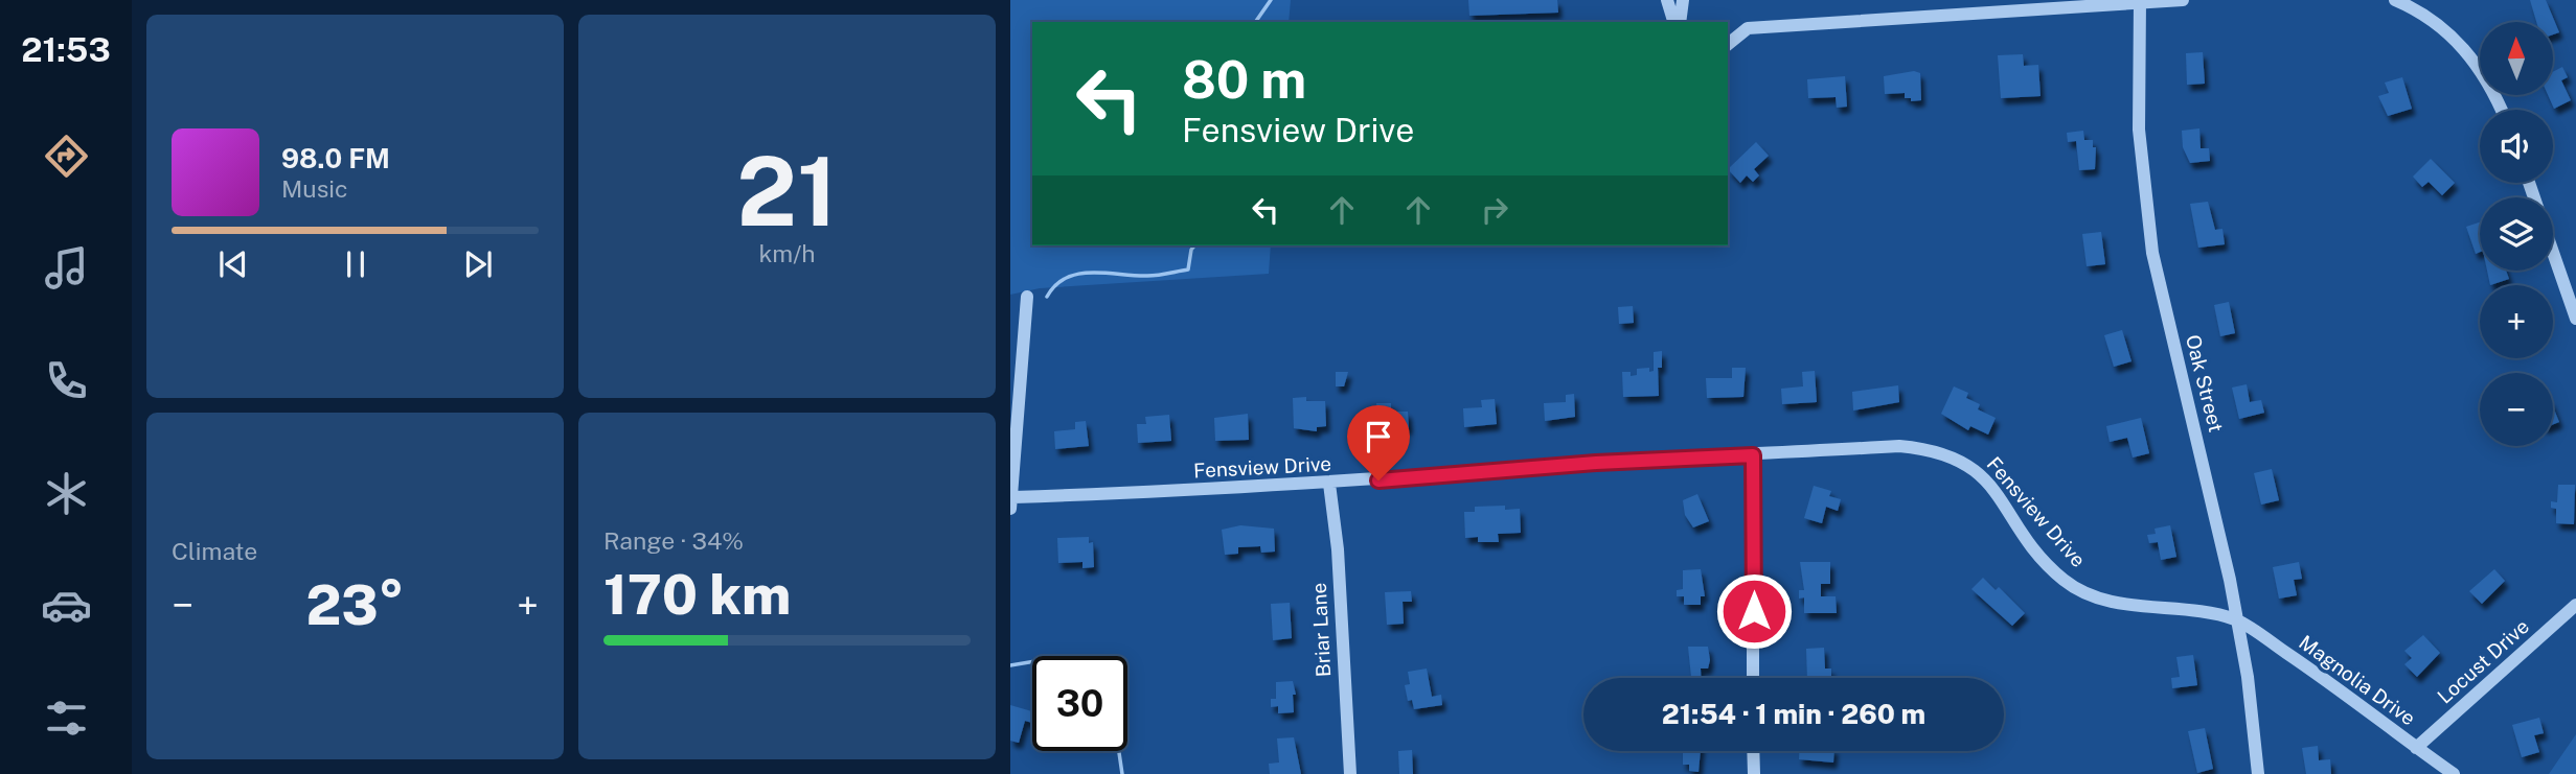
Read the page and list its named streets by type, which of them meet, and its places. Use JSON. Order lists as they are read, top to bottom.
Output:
{
  "streets": {
    "street": [
      "Oak Street",
      "Fensview Drive",
      "Briar Lane",
      "Locust Drive",
      "Magnolia Drive"
    ]
  },
  "crossings": [
    ["Oak Street", "Fensview Drive"],
    ["Oak Street", "Magnolia Drive"],
    ["Fensview Drive", "Briar Lane"],
    ["Fensview Drive", "Magnolia Drive"],
    ["Locust Drive", "Magnolia Drive"]
  ],
  "north": "top",
  "page": {
    "tabs": "21:53",
    "tile": [
      ["21", "km/h"],
      "Climate",
      ["Range · 34%", "170 km"]
    ],
    "map_buttons": ["+", "−"],
    "turn": ["80 m", "Fensview Drive"],
    "song": ["98.0 FM", "Music"],
    "heat": ["−", "23°", "+"],
    "limit": "30",
    "trip": "21:54 · 1 min · 260 m"
  }
}
